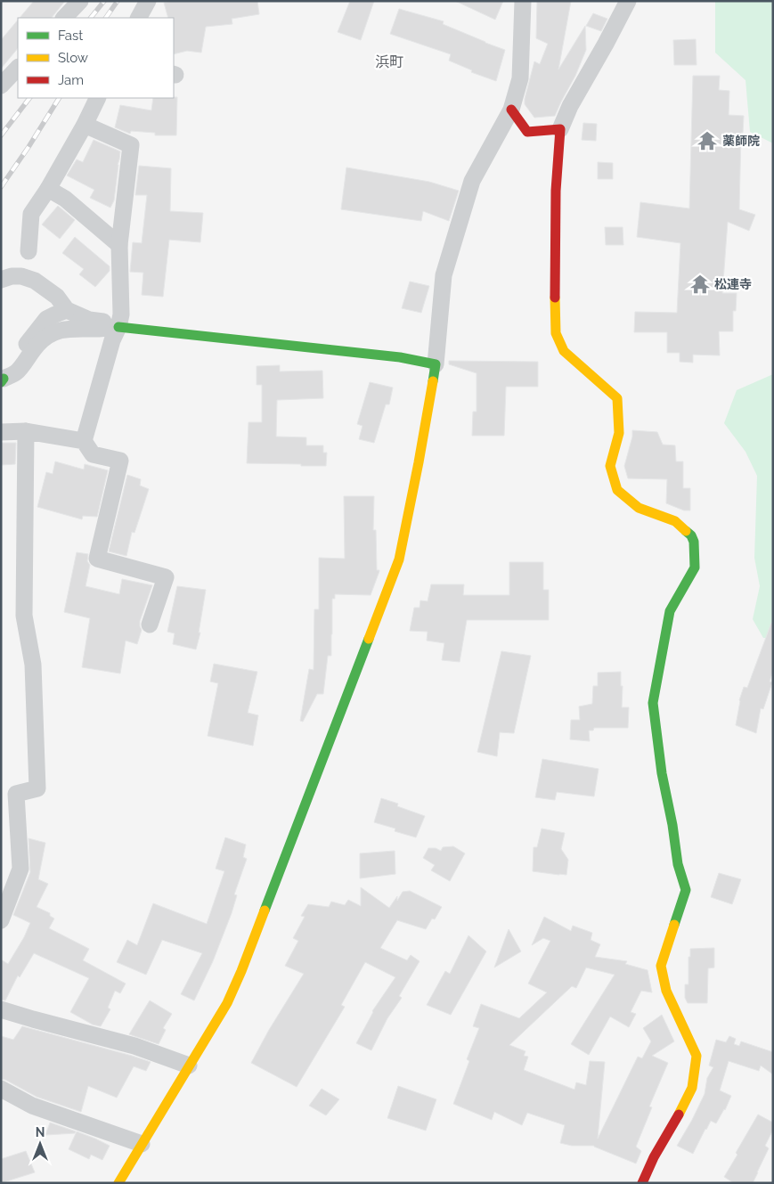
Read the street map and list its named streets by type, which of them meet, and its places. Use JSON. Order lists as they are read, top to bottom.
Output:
{
  "districts": ["浜町"],
  "places": {
    "temple": ["薬師院", "松連寺"]
  },
  "legend": ["Fast", "Slow", "Jam"],
  "north": "top"
}
